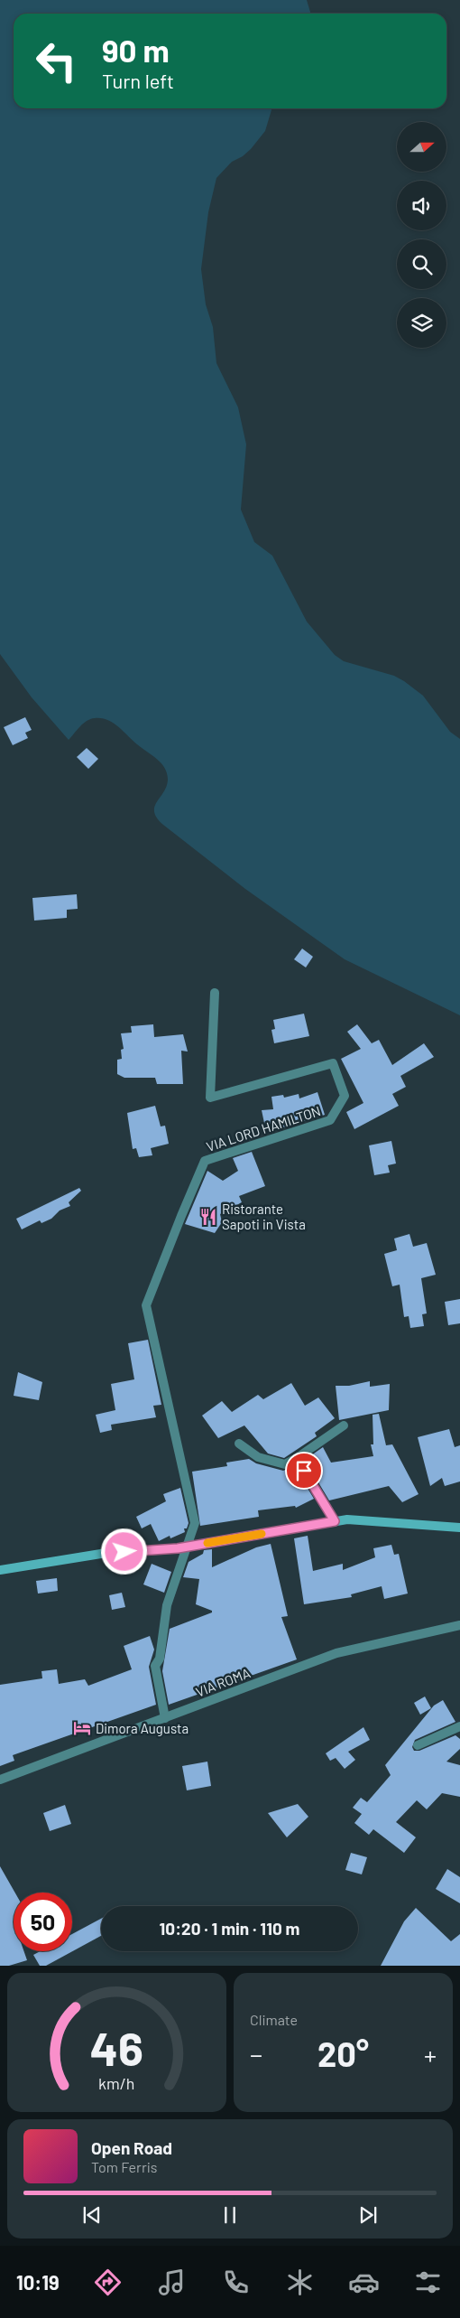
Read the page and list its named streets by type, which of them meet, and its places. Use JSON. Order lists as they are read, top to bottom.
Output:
{
  "streets": {
    "street": ["VIA LORD HAMILTON", "VIA ROMA"]
  },
  "places": {
    "restaurant": ["Ristorante Sapoti in Vista"],
    "hotel": ["Dimora Augusta"]
  },
  "north": "right",
  "page": {
    "turn": ["90 m", "Turn left"],
    "limit": "50",
    "trip": "10:20 · 1 min · 110 m",
    "tile": "Climate",
    "heat": ["−", "20°", "+"],
    "song": ["Open Road", "Tom Ferris"],
    "tabs": "10:19",
    "gauge": ["46", "km/h"]
  }
}
